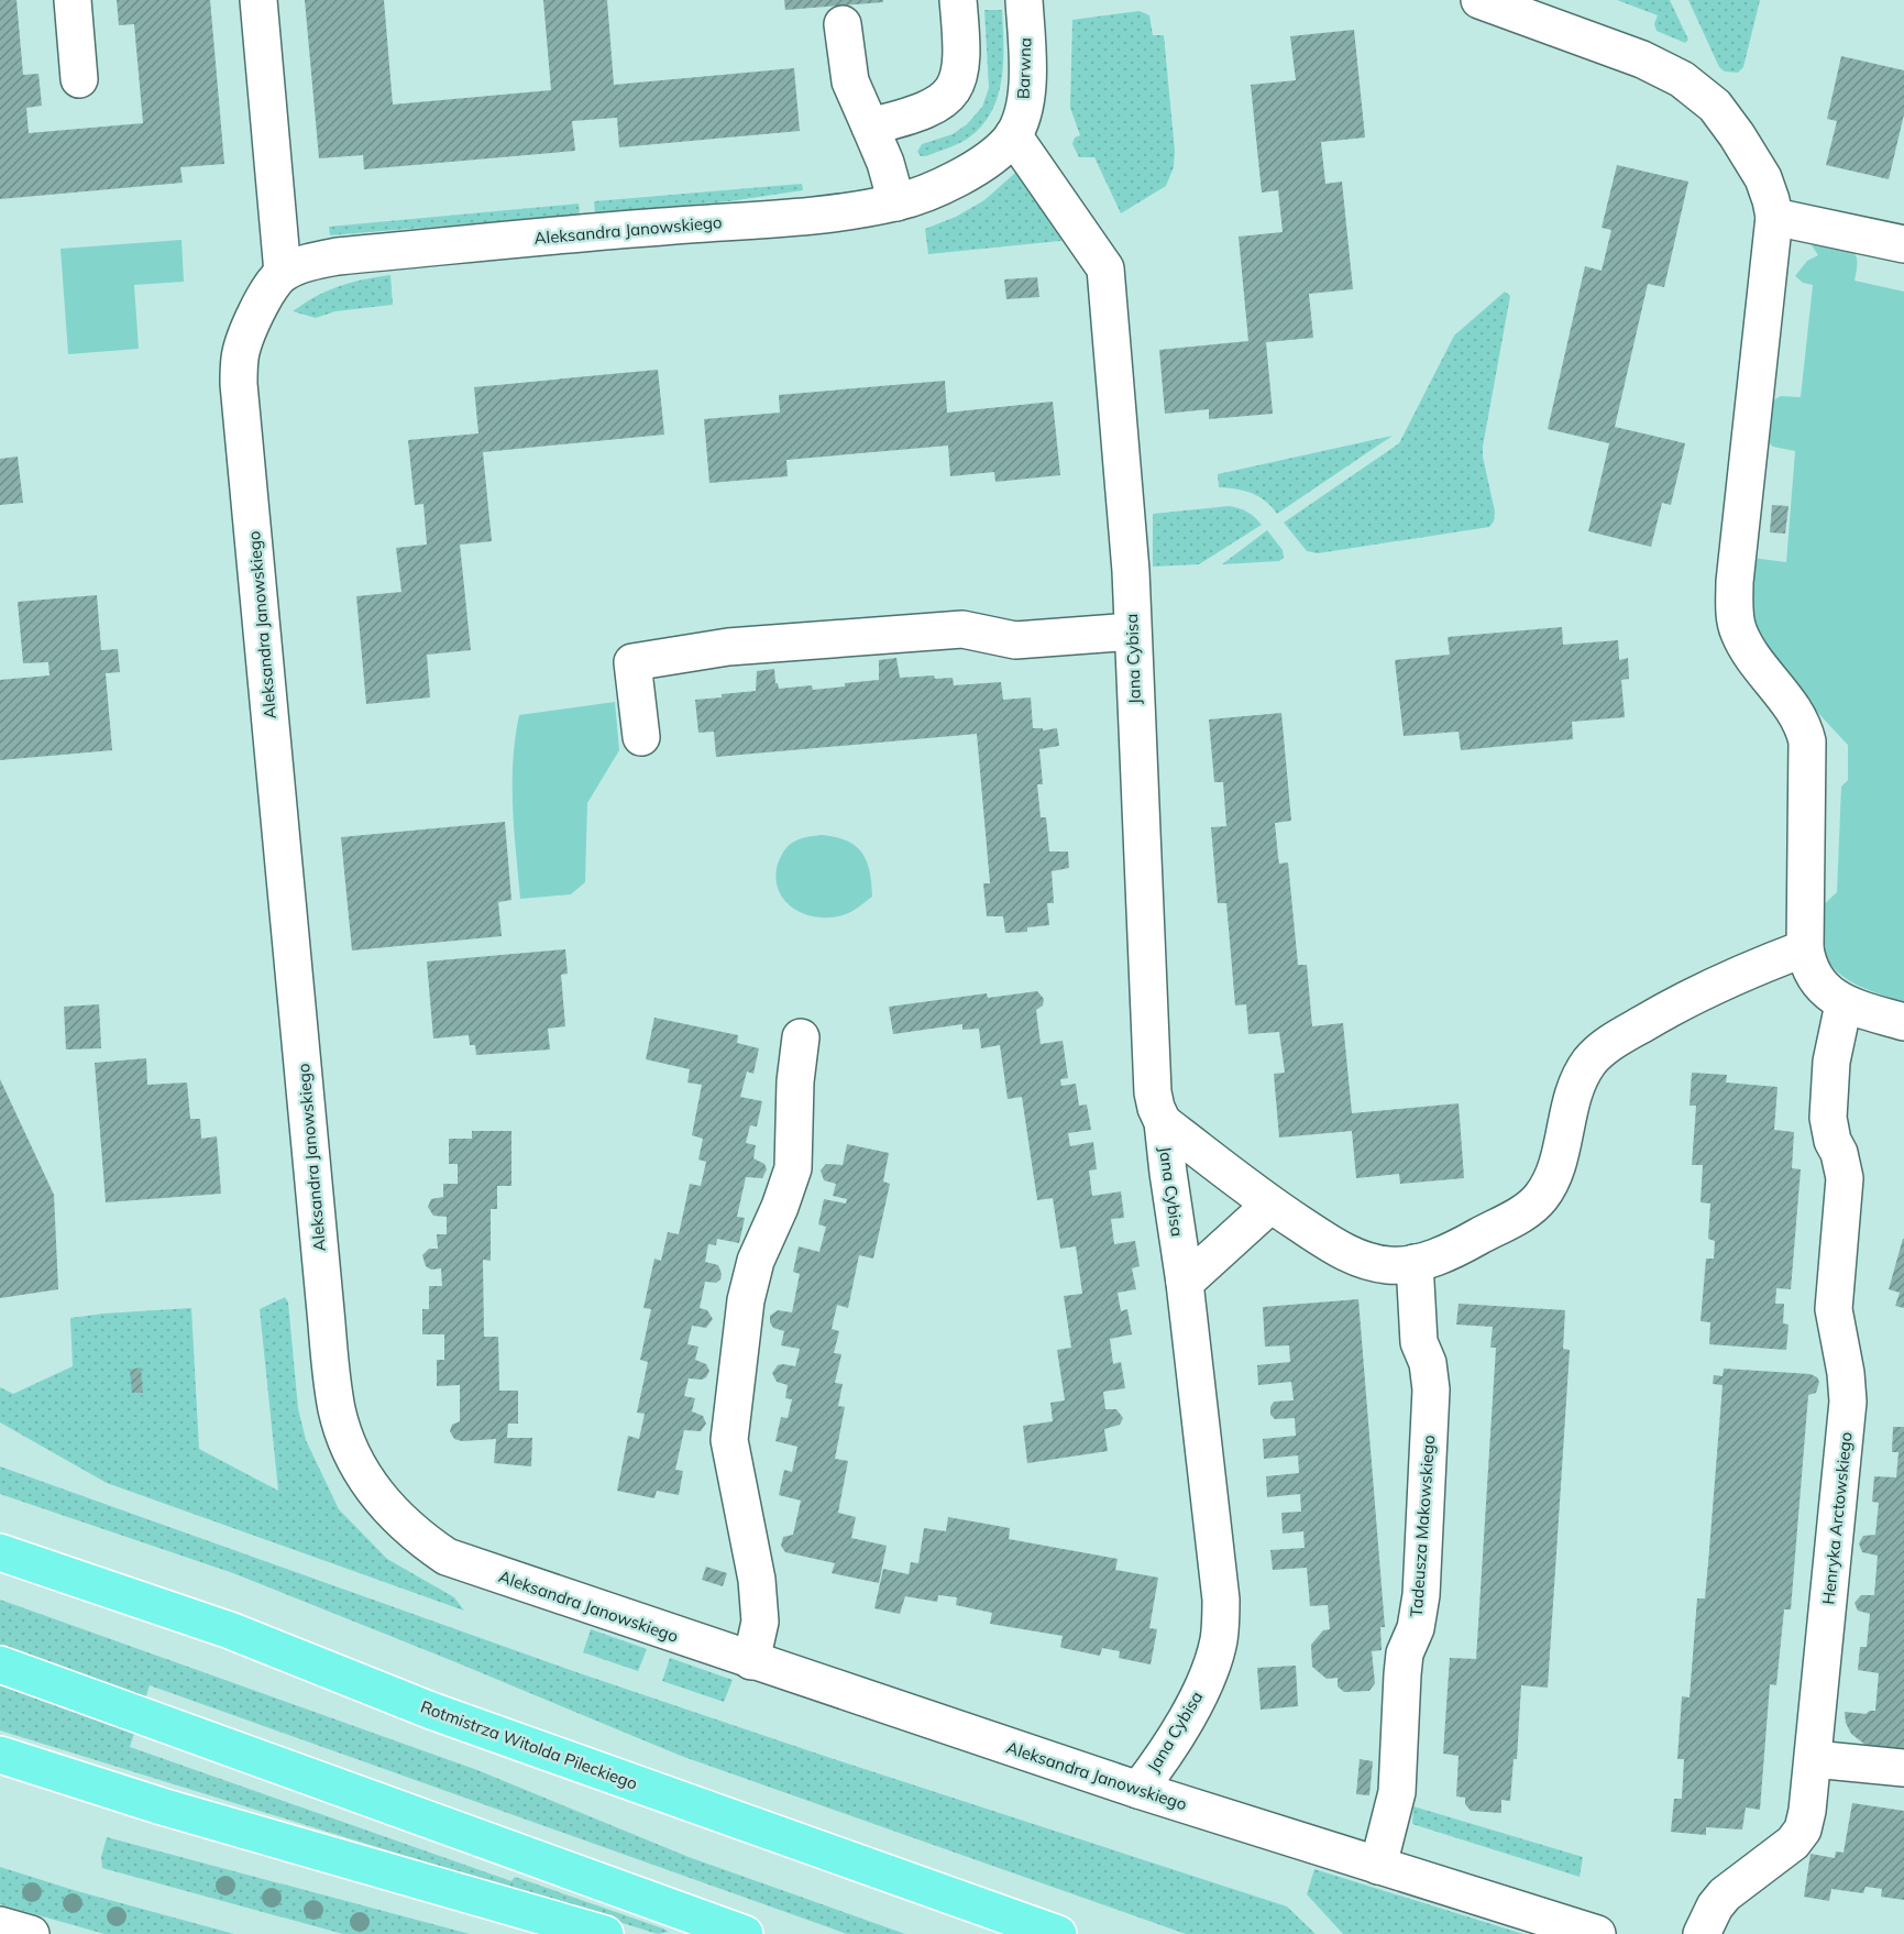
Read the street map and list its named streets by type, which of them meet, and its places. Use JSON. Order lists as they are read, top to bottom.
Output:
{
  "streets": {
    "main road": ["Rotmistrza Witolda Pileckiego"],
    "street": [
      "Barwna",
      "Aleksandra Janowskiego",
      "Jana Cybisa",
      "Henryka Arctowskiego",
      "Tadeusza Makowskiego"
    ]
  },
  "crossings": [
    ["Barwna", "Aleksandra Janowskiego"],
    ["Barwna", "Jana Cybisa"],
    ["Aleksandra Janowskiego", "Jana Cybisa"],
    ["Aleksandra Janowskiego", "Tadeusza Makowskiego"]
  ]
}
